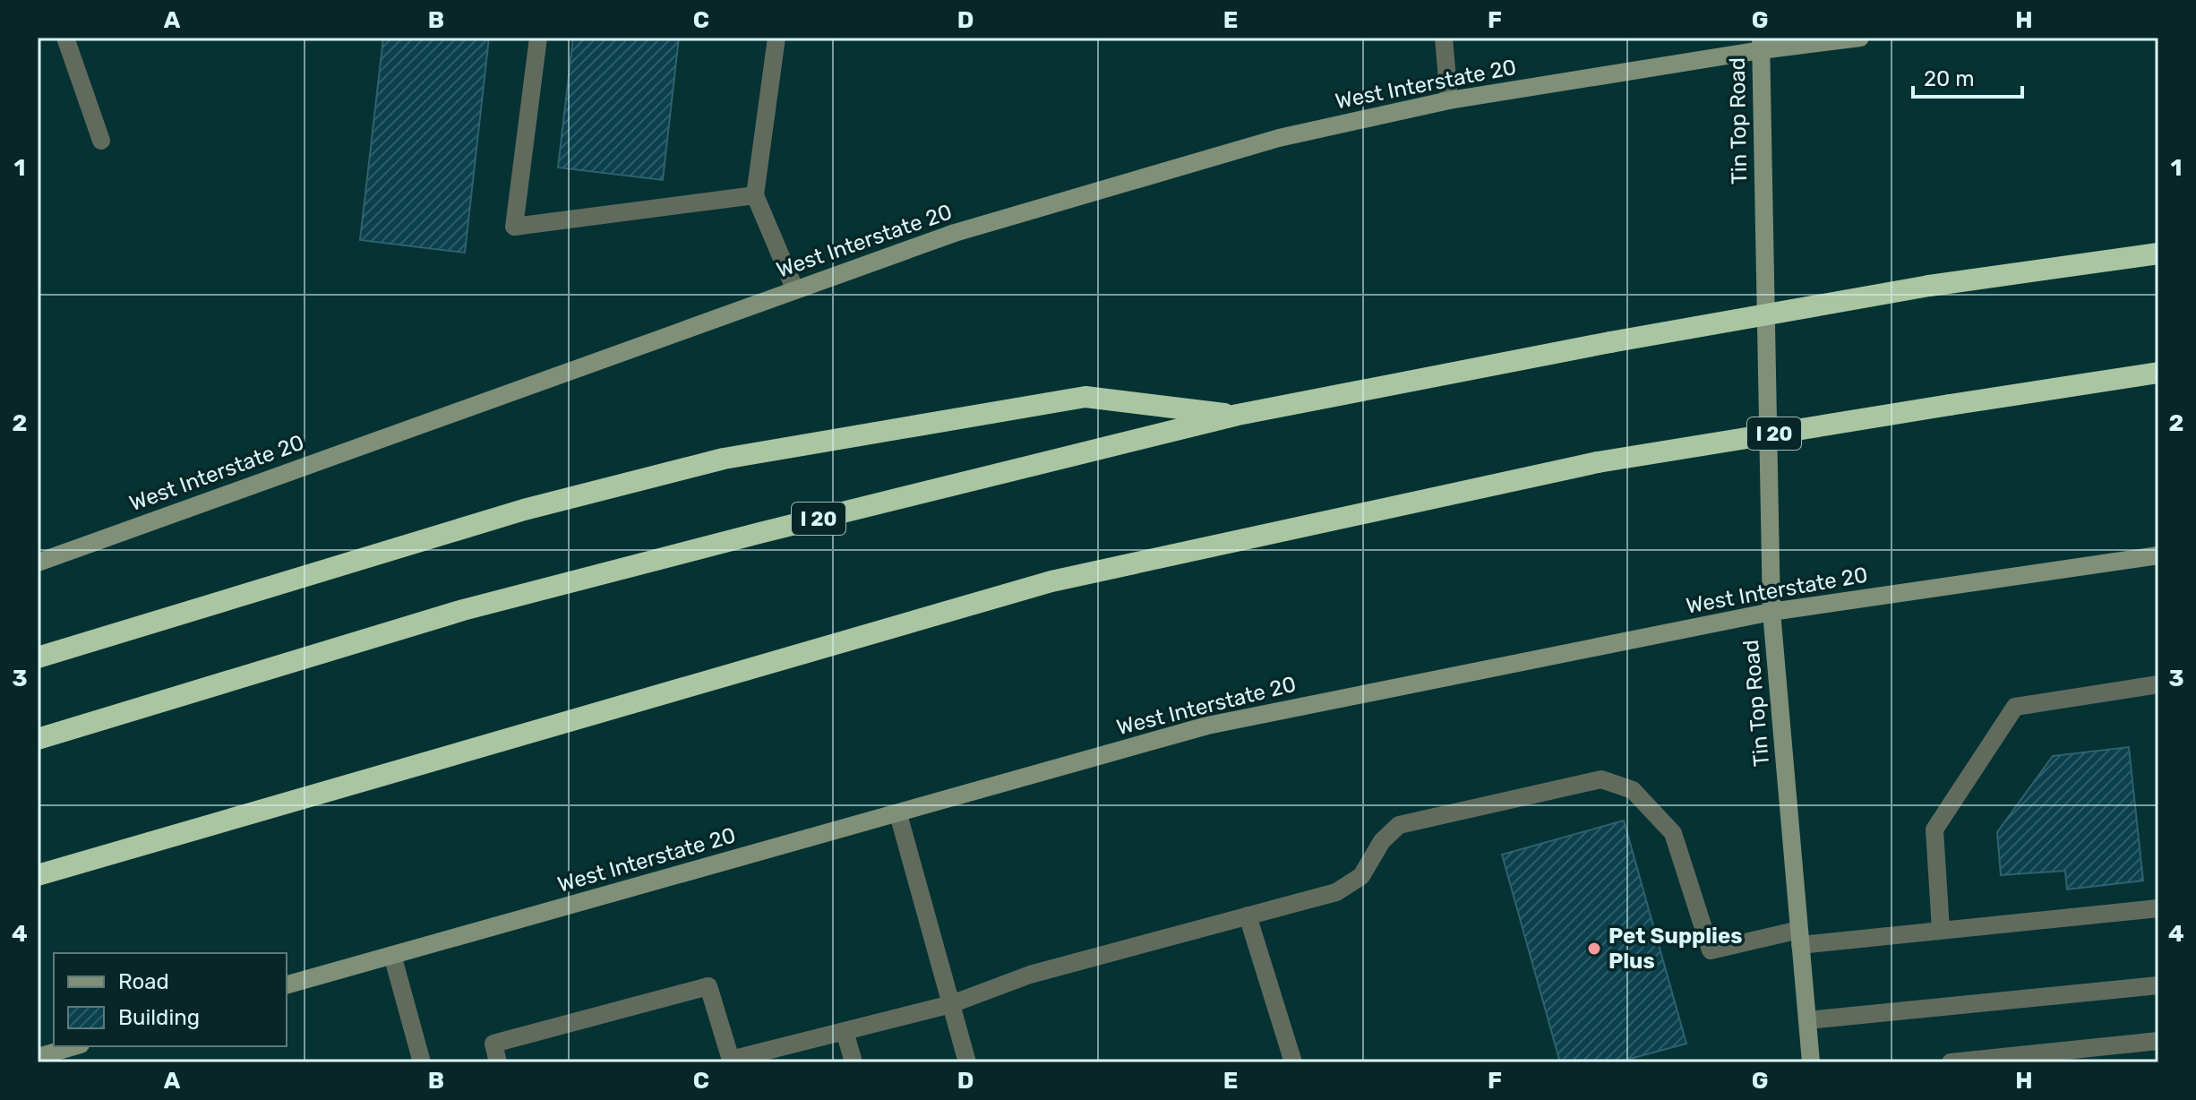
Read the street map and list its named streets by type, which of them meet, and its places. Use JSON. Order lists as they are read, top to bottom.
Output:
{
  "streets": {
    "highway": ["I 20"],
    "main road": ["West Interstate 20", "Tin Top Road"]
  },
  "crossings": [
    ["West Interstate 20", "Tin Top Road"]
  ],
  "places": ["Pet Supplies Plus"],
  "legend": ["Road", "Building"],
  "scale_bar": "20 m",
  "grid": {
    "columns": [
      "A",
      "B",
      "C",
      "D",
      "E",
      "F",
      "G",
      "H"
    ],
    "rows": [
      "1",
      "2",
      "3",
      "4"
    ]
  }
}
